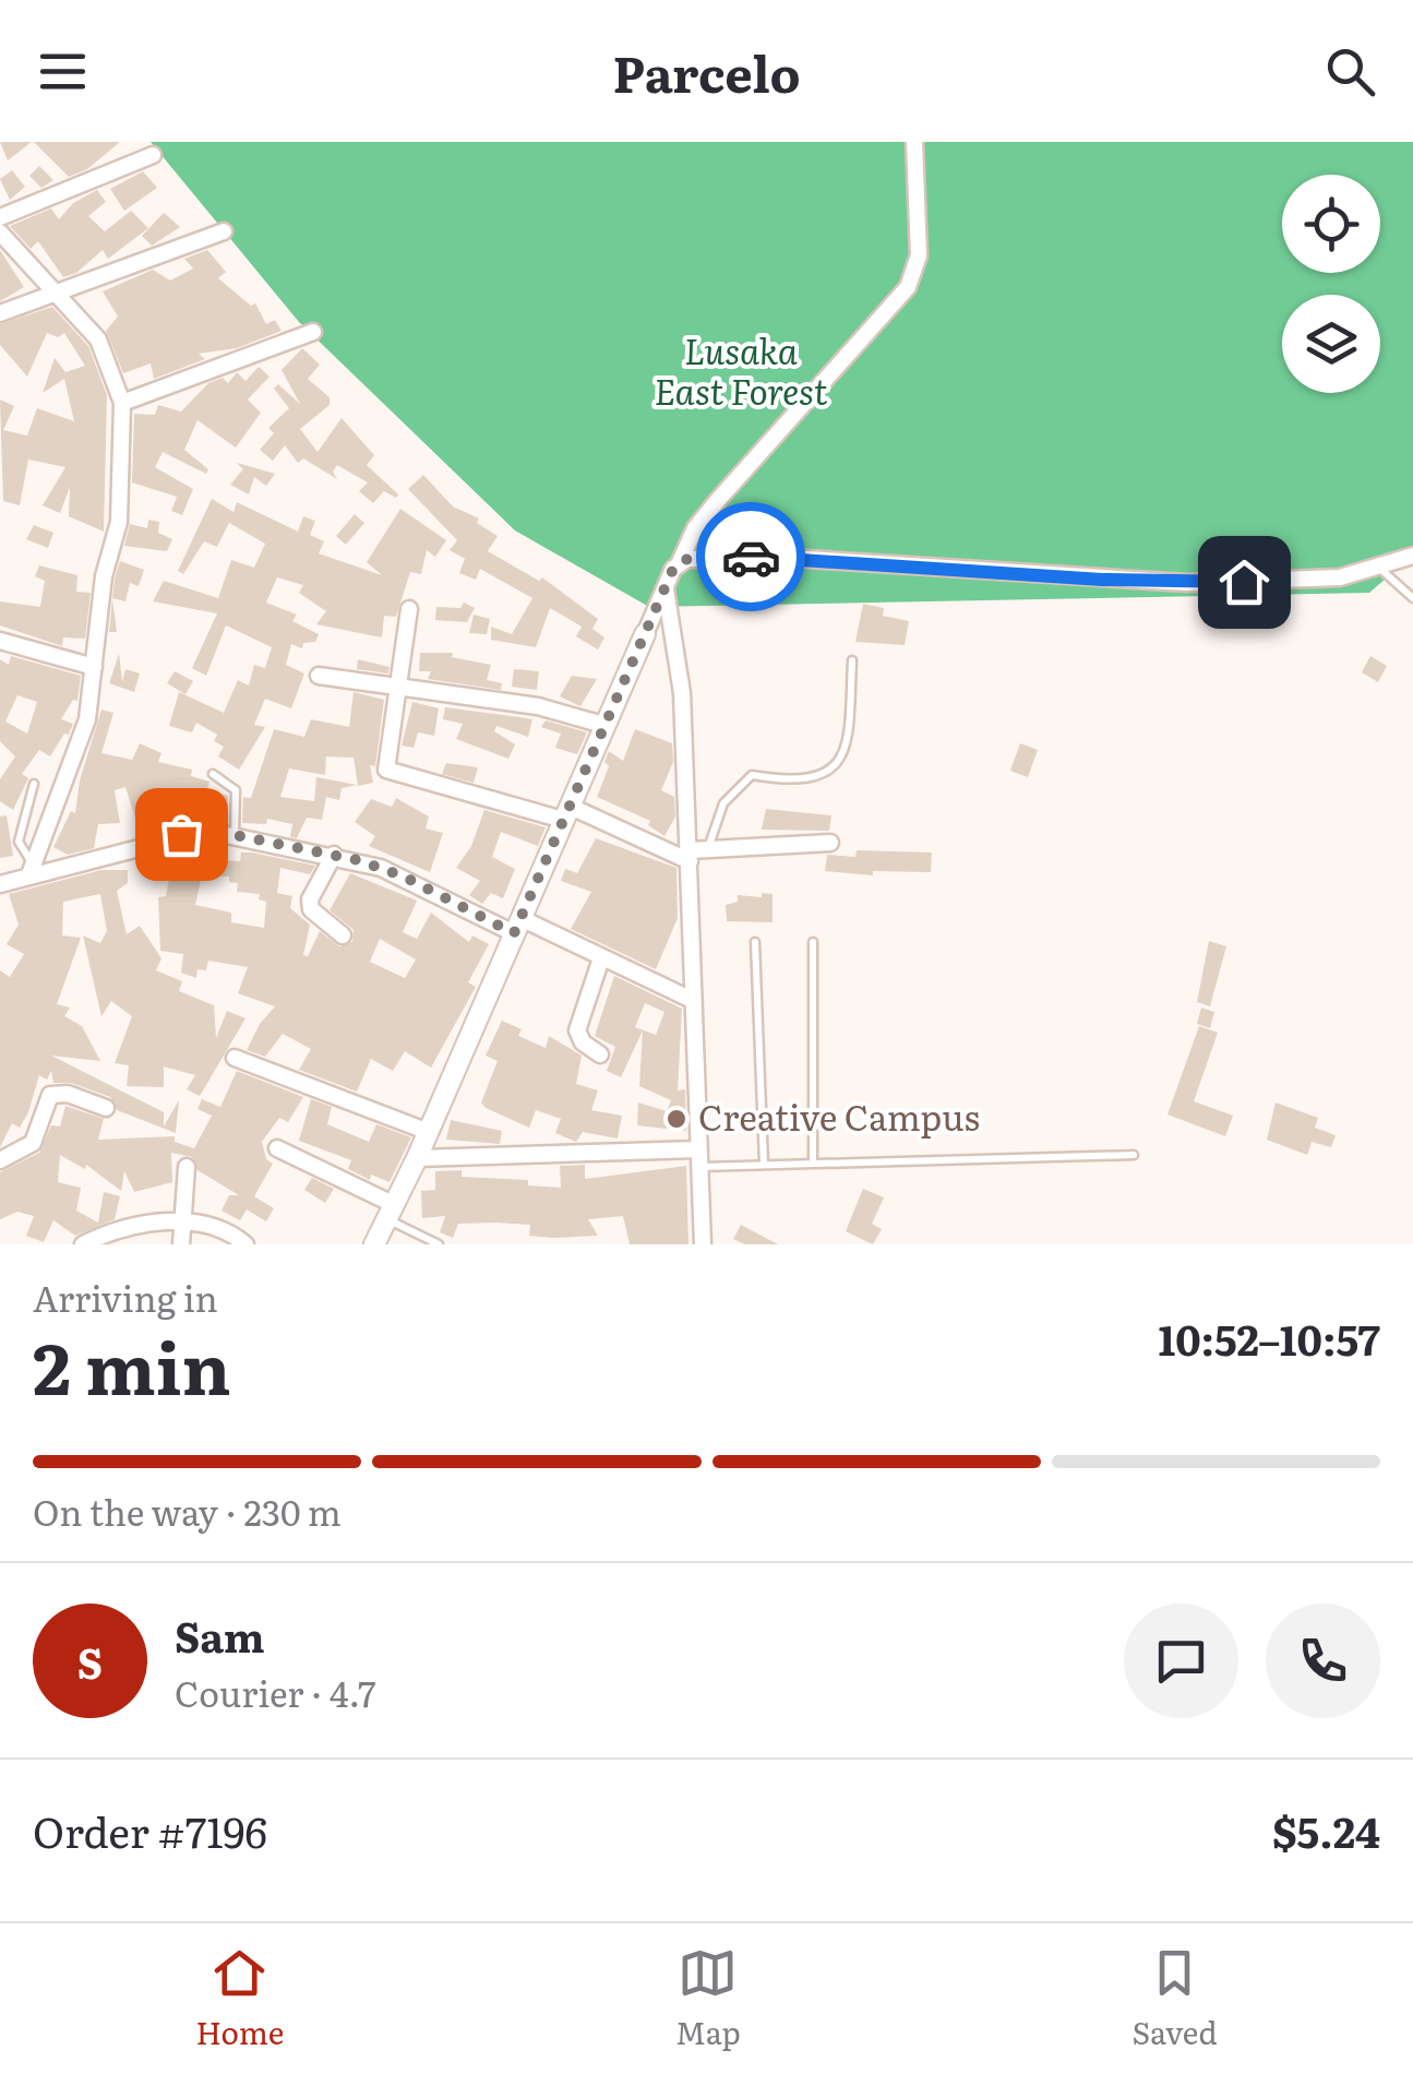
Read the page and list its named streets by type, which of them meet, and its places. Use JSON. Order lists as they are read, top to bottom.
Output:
{
  "parks": ["Lusaka East Forest"],
  "places": ["Creative Campus"],
  "page": {
    "header": "Parcelo",
    "heading": ["2 min", "Arriving in", "10:52–10:57"],
    "panel": [
      "Sam",
      "Courier · 4.7",
      "Order #7196",
      "$5.24"
    ],
    "bar": "On the way · 230 m",
    "round": "S",
    "tabs": ["Home", "Map", "Saved"]
  }
}
